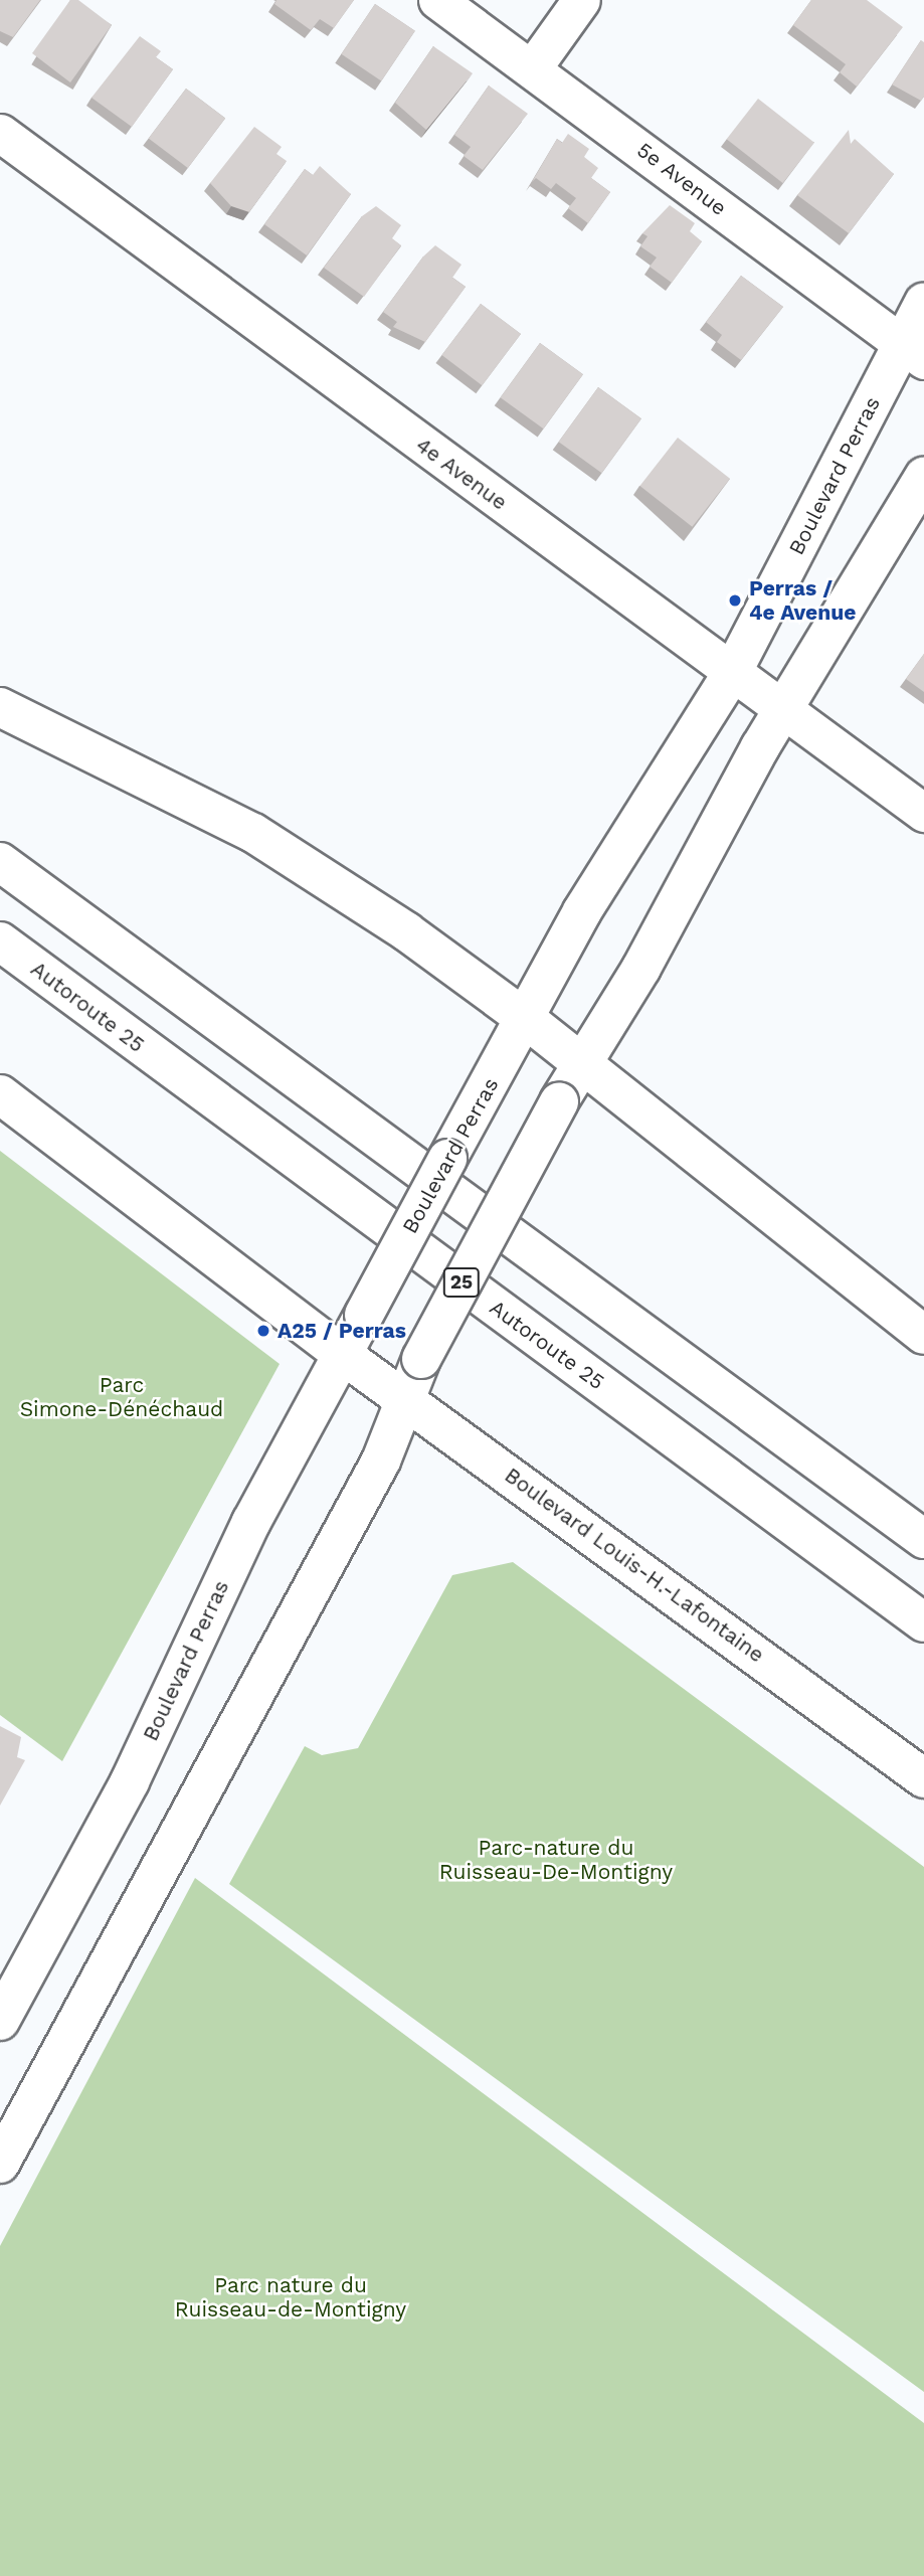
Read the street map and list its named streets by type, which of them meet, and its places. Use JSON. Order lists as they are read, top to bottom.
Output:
{
  "streets": {
    "main road": [
      "Boulevard Perras",
      "Autoroute 25",
      "25",
      "Boulevard Louis-H.-Lafontaine"
    ],
    "street": ["5e Avenue", "4e Avenue"]
  },
  "crossings": [
    ["5e Avenue", "Boulevard Perras"],
    ["4e Avenue", "Boulevard Perras"],
    ["Boulevard Perras", "Boulevard Louis-H.-Lafontaine"]
  ],
  "parks": ["Parc Simone-Dénéchaud", "Parc-nature du Ruisseau-De-Montigny", "Parc nature du Ruisseau-de-Montigny"],
  "places": ["Perras / 4e Avenue", "A25 / Perras"]
}
